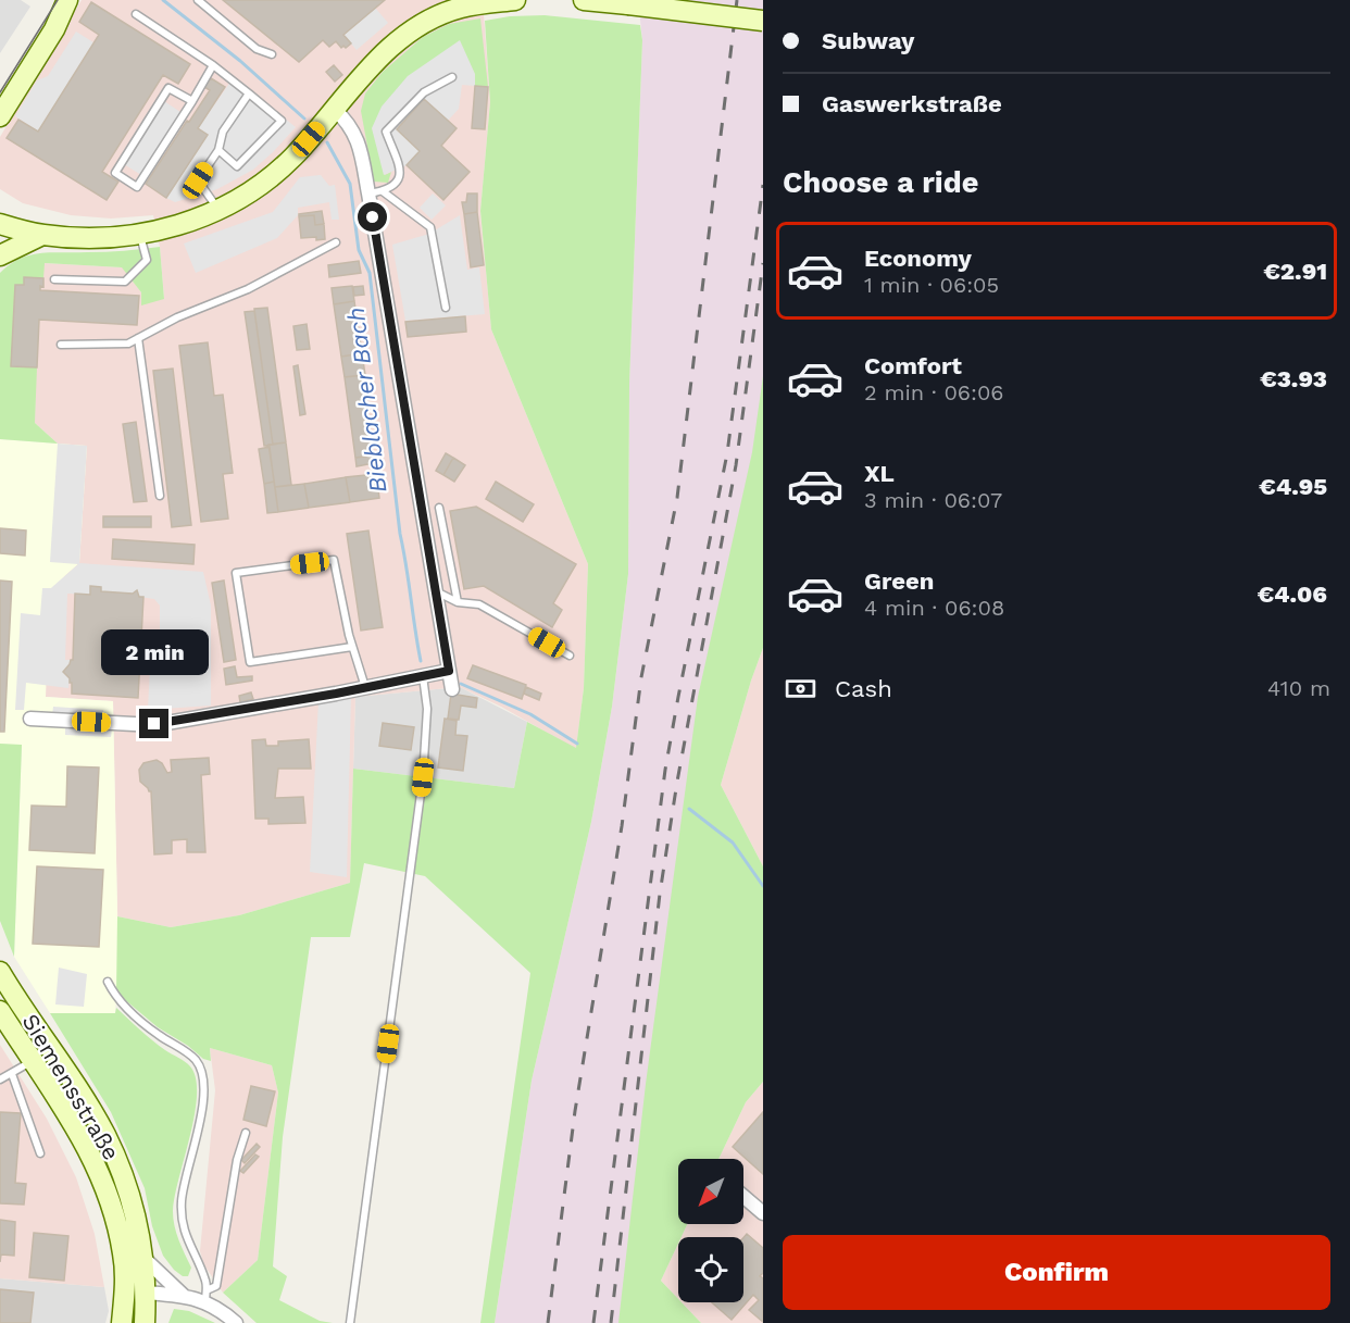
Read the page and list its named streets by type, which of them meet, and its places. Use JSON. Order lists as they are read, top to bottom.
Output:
{
  "streets": {
    "main road": ["Siemensstraße"]
  },
  "water": ["Bieblacher Bach"],
  "north": "bottom left",
  "page": {
    "banner": ["Subway", "Gaswerkstraße"],
    "heading": "Choose a ride",
    "list": [
      {
        "name": "Economy",
        "note": "1 min · 06:05",
        "value": "€2.91"
      },
      {
        "name": "Comfort",
        "note": "2 min · 06:06",
        "value": "€3.93"
      },
      {
        "name": "XL",
        "note": "3 min · 06:07",
        "value": "€4.95"
      },
      {
        "name": "Green",
        "note": "4 min · 06:08",
        "value": "€4.06"
      }
    ],
    "bubble": "2 min",
    "pay": ["Cash", "410 m"],
    "buttons": "Confirm"
  }
}
